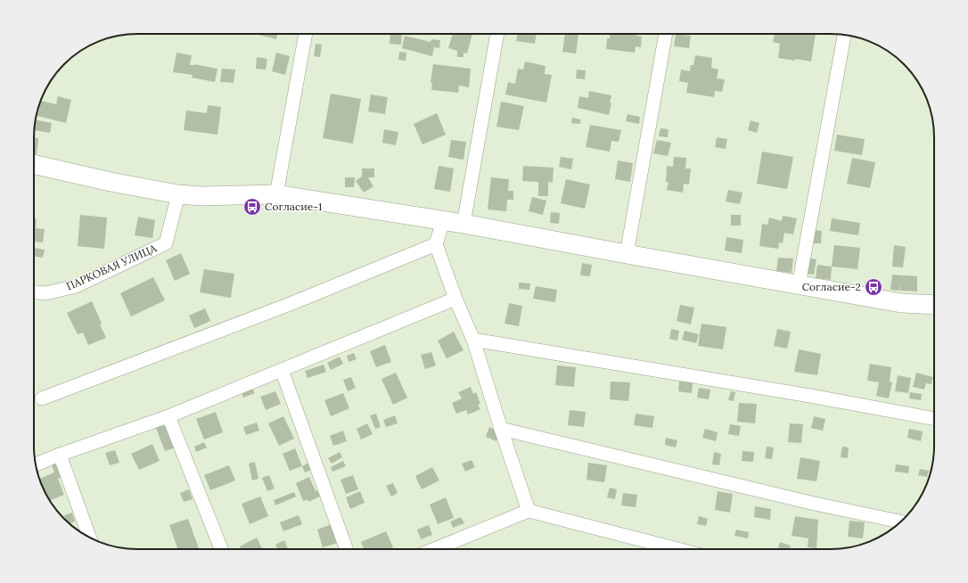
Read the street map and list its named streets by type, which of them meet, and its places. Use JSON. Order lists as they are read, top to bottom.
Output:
{
  "streets": {
    "street": ["ПАРКОВАЯ УЛИЦА"]
  },
  "places": {
    "bus stop": ["Согласие-1", "Согласие-2"]
  }
}
